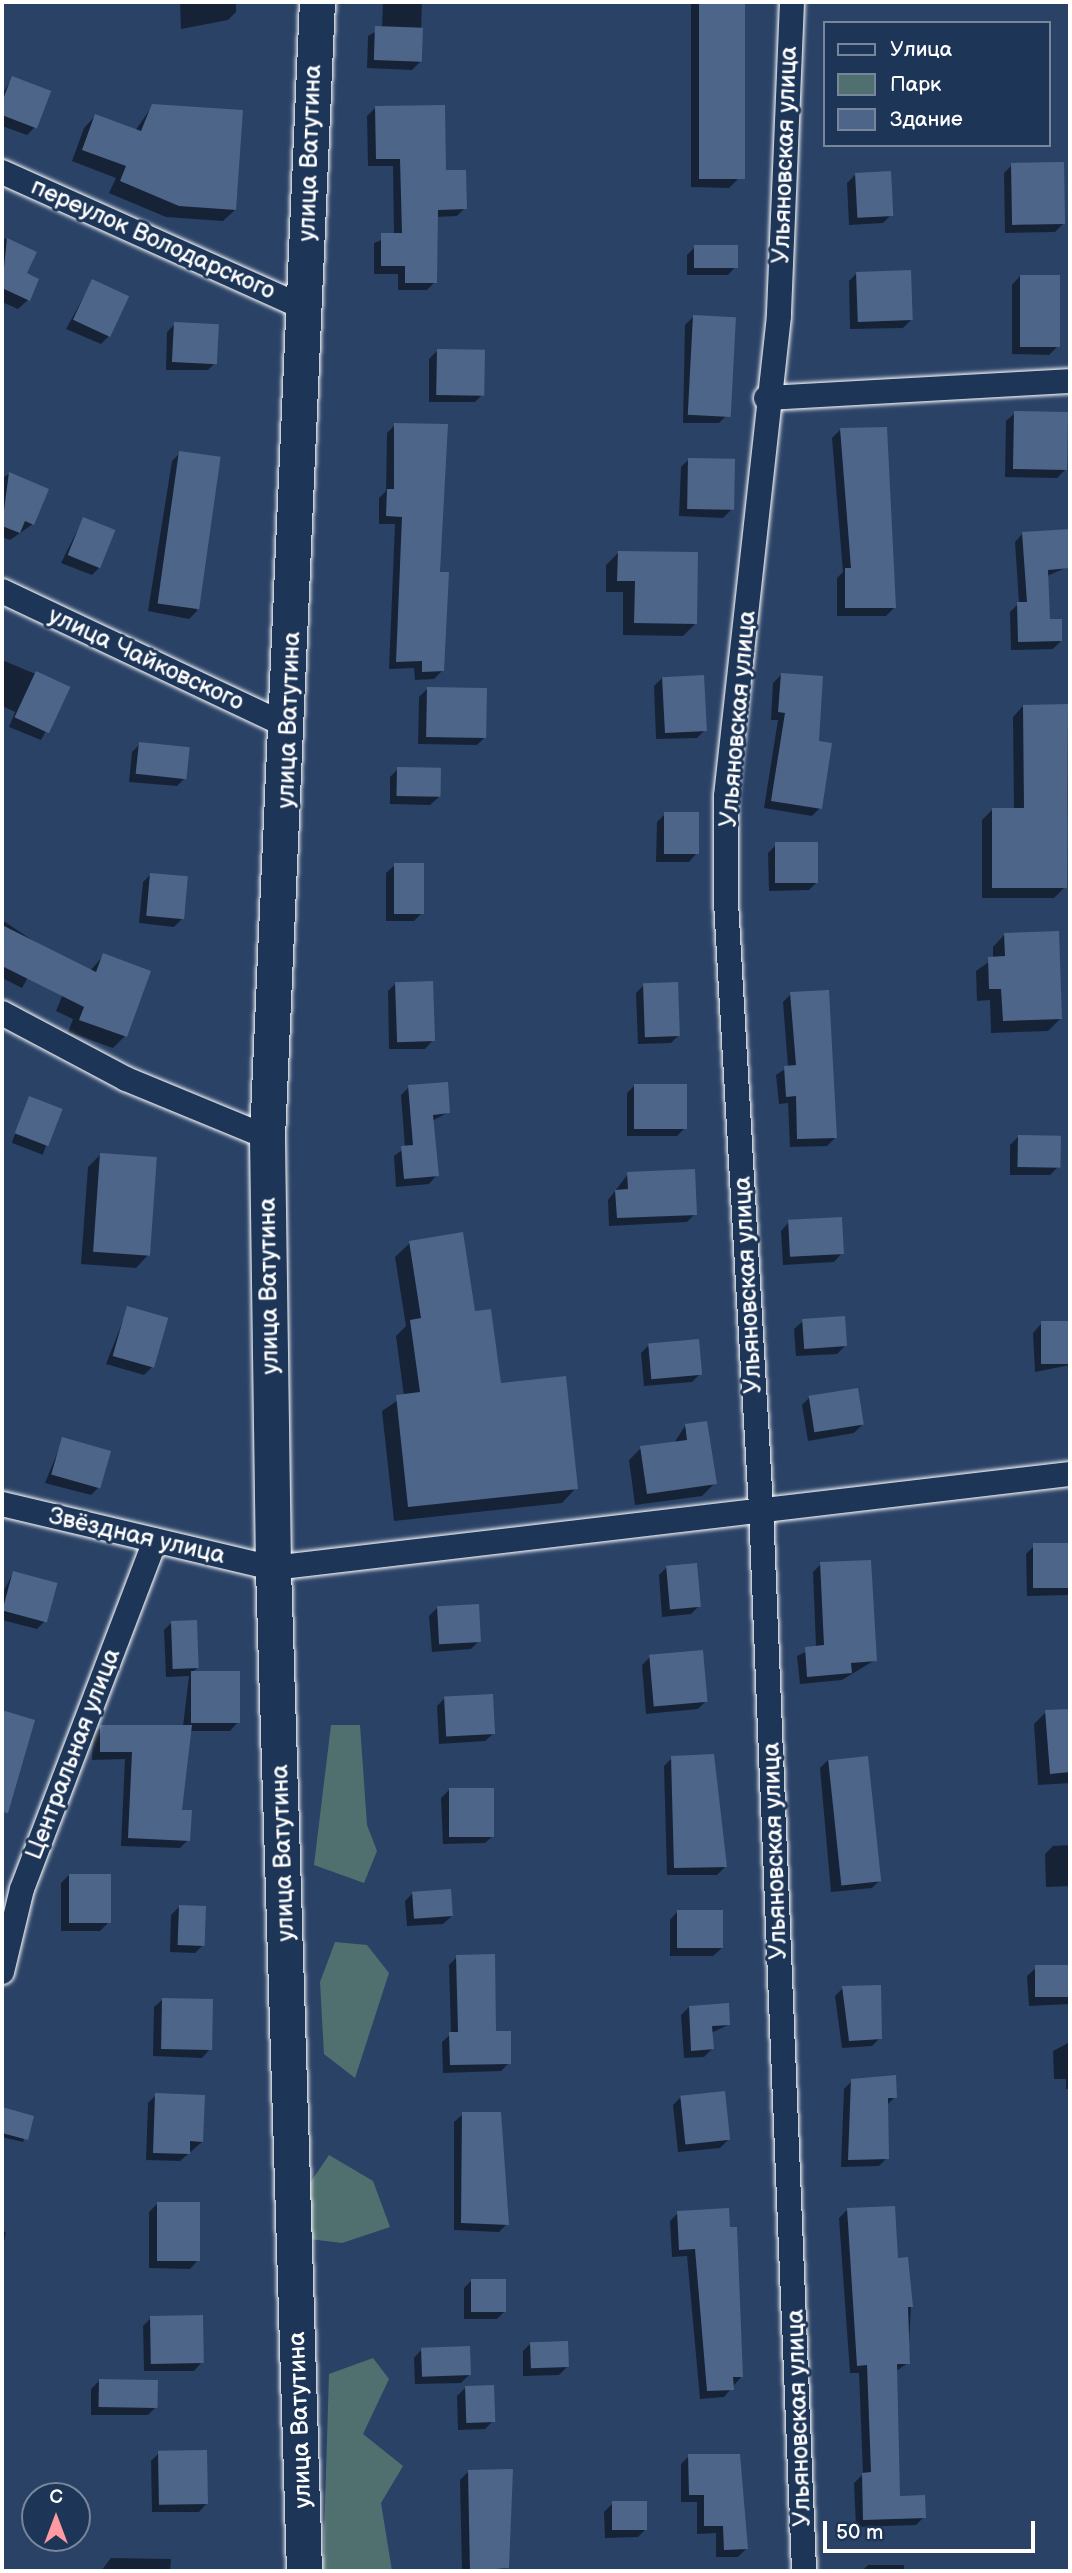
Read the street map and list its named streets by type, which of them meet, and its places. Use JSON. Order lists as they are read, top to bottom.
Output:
{
  "streets": {
    "main road": ["улица Ватутина"],
    "street": [
      "Ульяновская улица",
      "переулок Володарского",
      "улица Чайковского",
      "Звёздная улица",
      "Центральная улица"
    ]
  },
  "crossings": [
    ["улица Ватутина", "переулок Володарского"],
    ["улица Ватутина", "улица Чайковского"],
    ["улица Ватутина", "Звёздная улица"],
    ["Звёздная улица", "Центральная улица"]
  ],
  "legend": ["Улица", "Парк", "Здание"],
  "scale_bar": "50 m",
  "north": "top"
}
